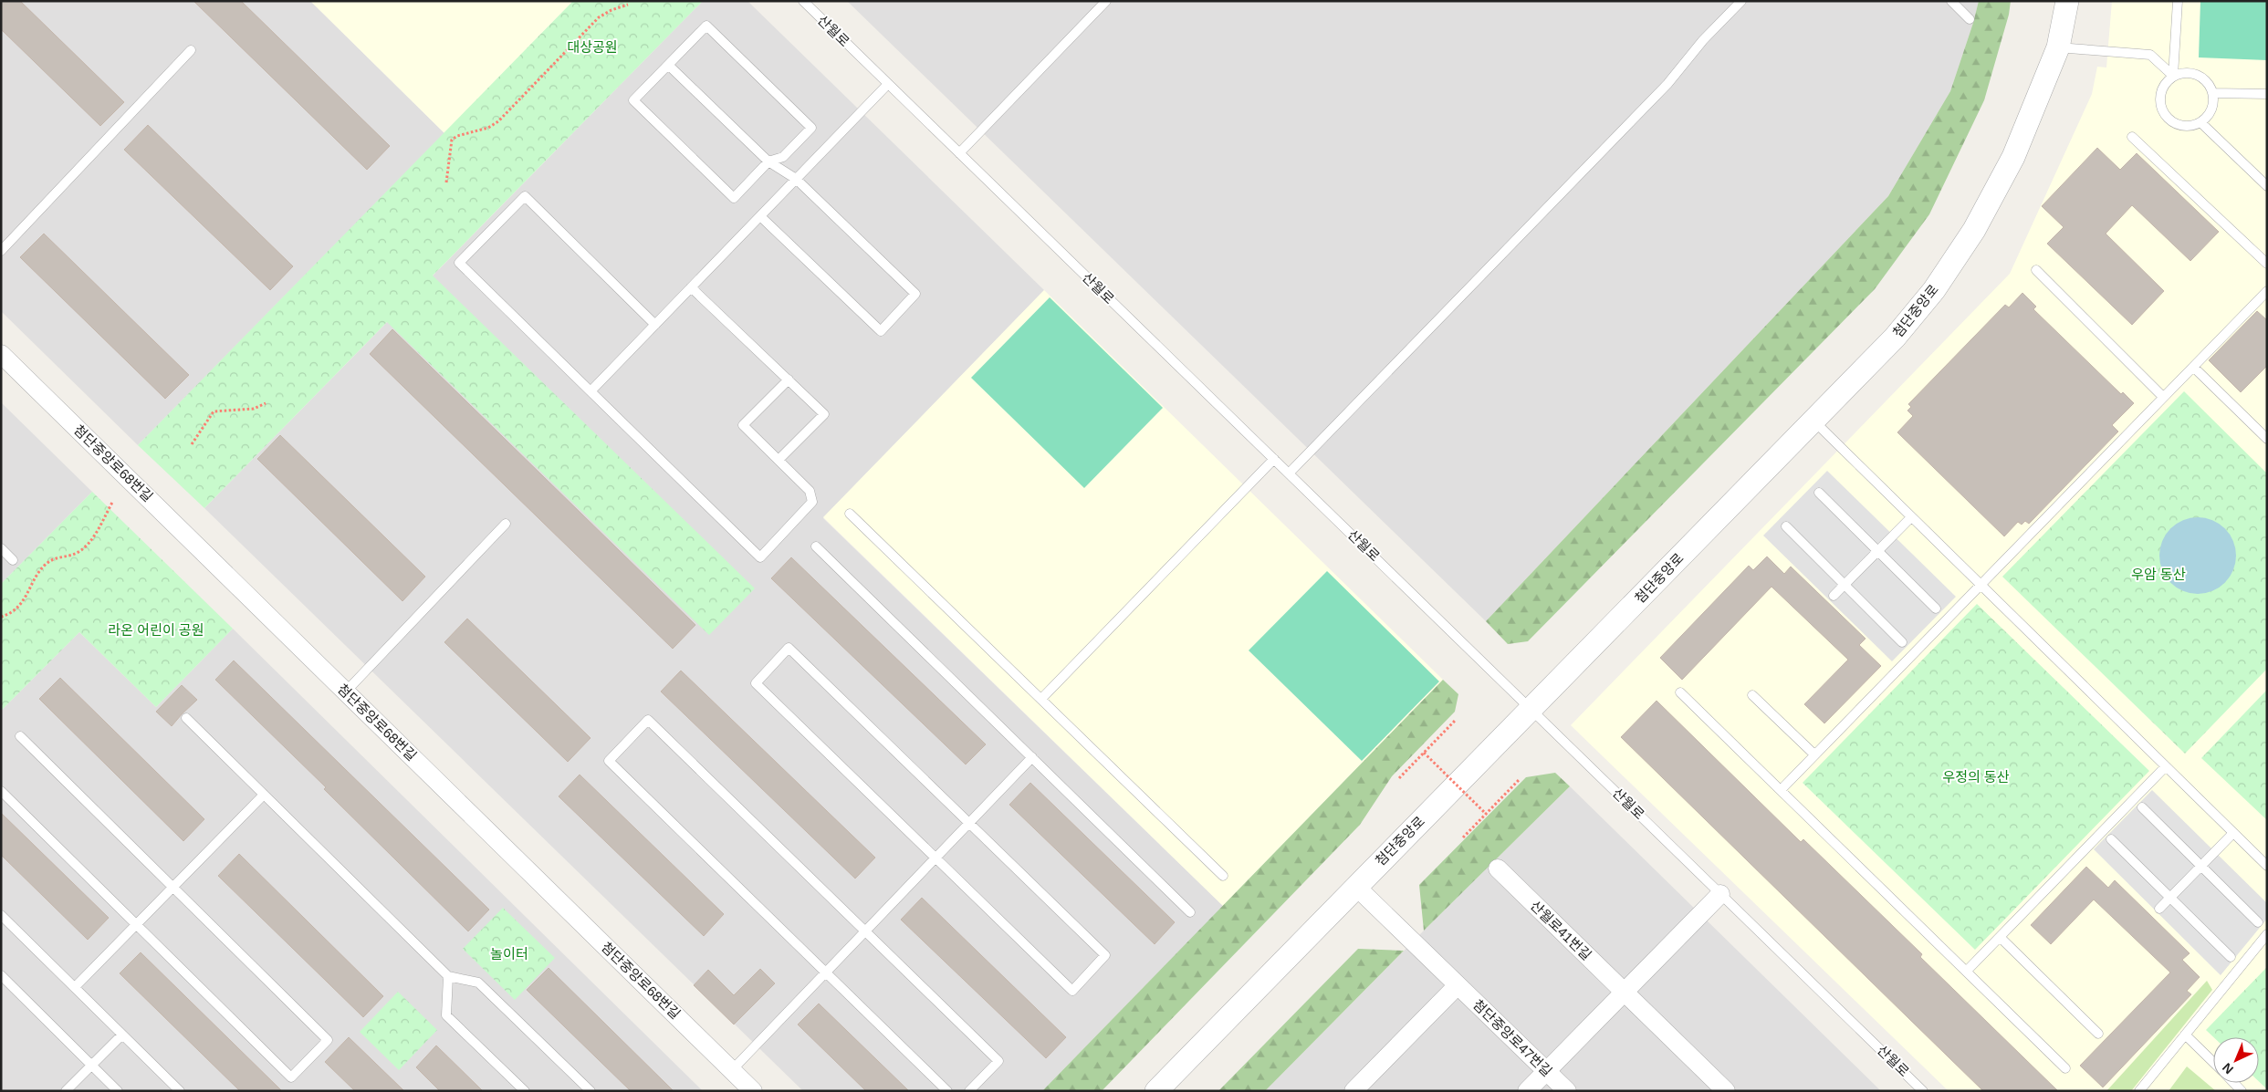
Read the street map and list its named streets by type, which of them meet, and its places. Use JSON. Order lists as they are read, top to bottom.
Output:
{
  "streets": {
    "street": [
      "첨단중앙로",
      "첨단중앙로68번길",
      "산월로41번길",
      "첨단중앙로47번길"
    ],
    "lane": ["산월로"]
  },
  "crossings": [
    ["산월로", "첨단중앙로"],
    ["첨단중앙로", "첨단중앙로47번길"]
  ],
  "parks": [
    "대상공원",
    "우암 동산",
    "라온 어린이 공원",
    "우정의 동산",
    "놀이터"
  ],
  "north": "bottom left"
}
